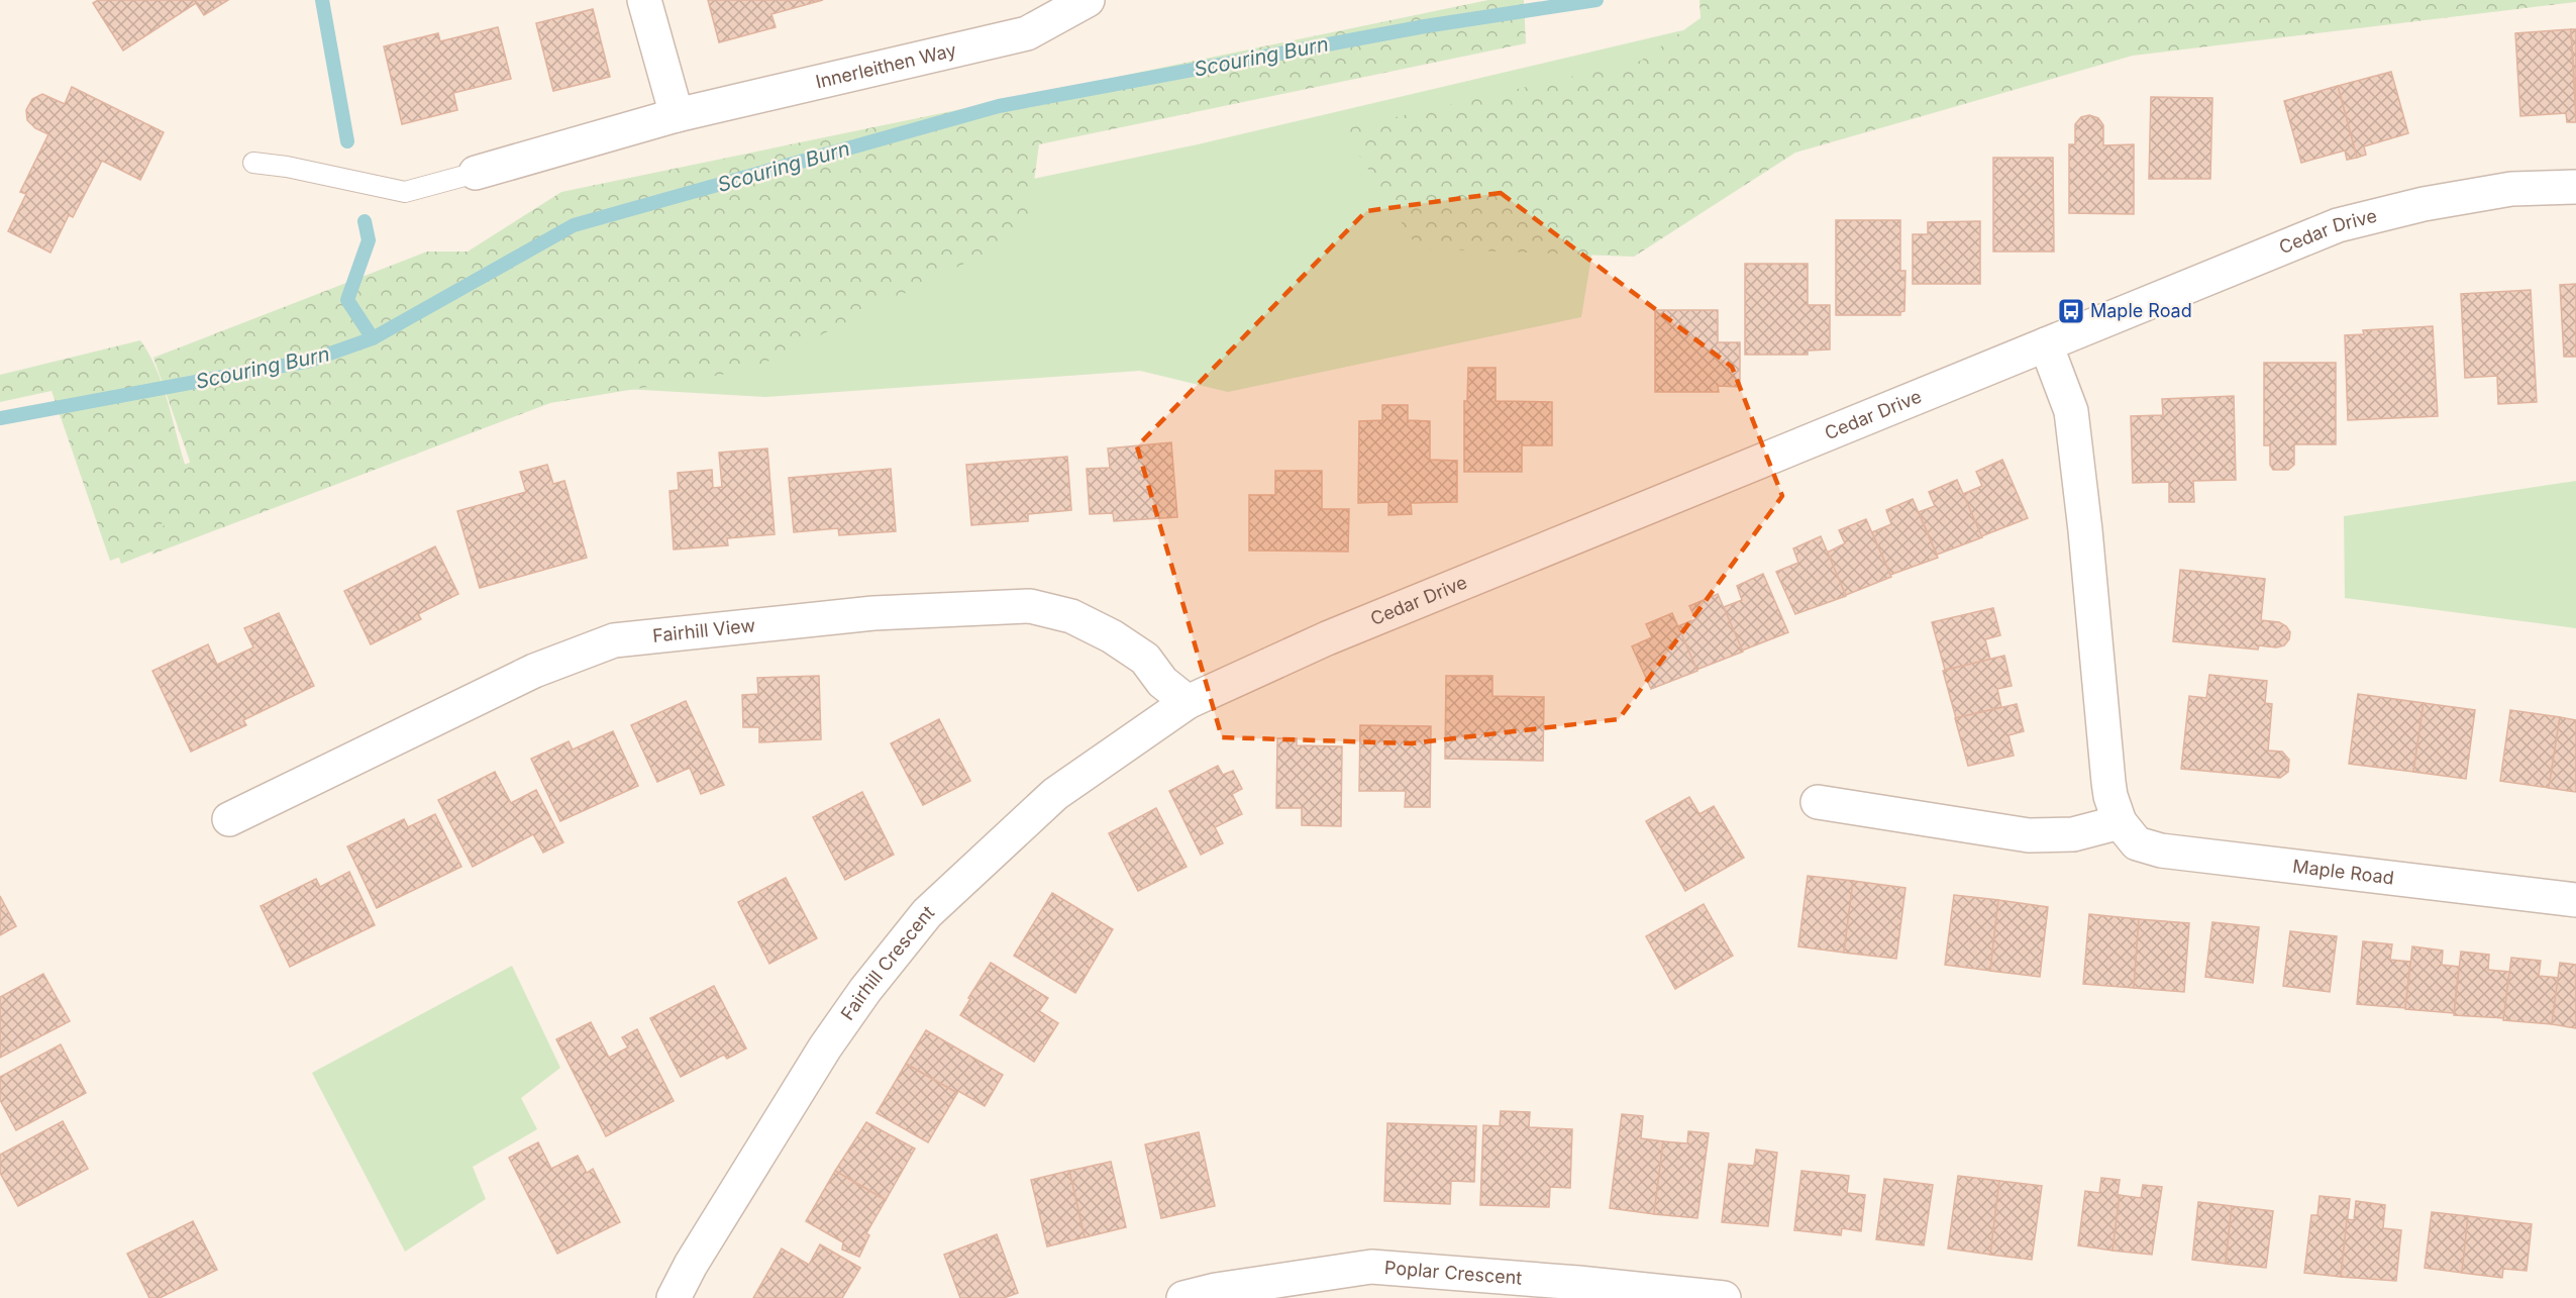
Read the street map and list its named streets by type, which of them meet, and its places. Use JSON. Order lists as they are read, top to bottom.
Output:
{
  "streets": {
    "street": [
      "Innerleithen Way",
      "Cedar Drive",
      "Fairhill View",
      "Maple Road",
      "Fairhill Crescent",
      "Poplar Crescent"
    ]
  },
  "crossings": [
    ["Cedar Drive", "Fairhill View"],
    ["Cedar Drive", "Maple Road"],
    ["Cedar Drive", "Fairhill Crescent"],
    ["Fairhill View", "Fairhill Crescent"]
  ],
  "water": ["Scouring Burn"],
  "places": {
    "bus stop": ["Maple Road"]
  }
}
